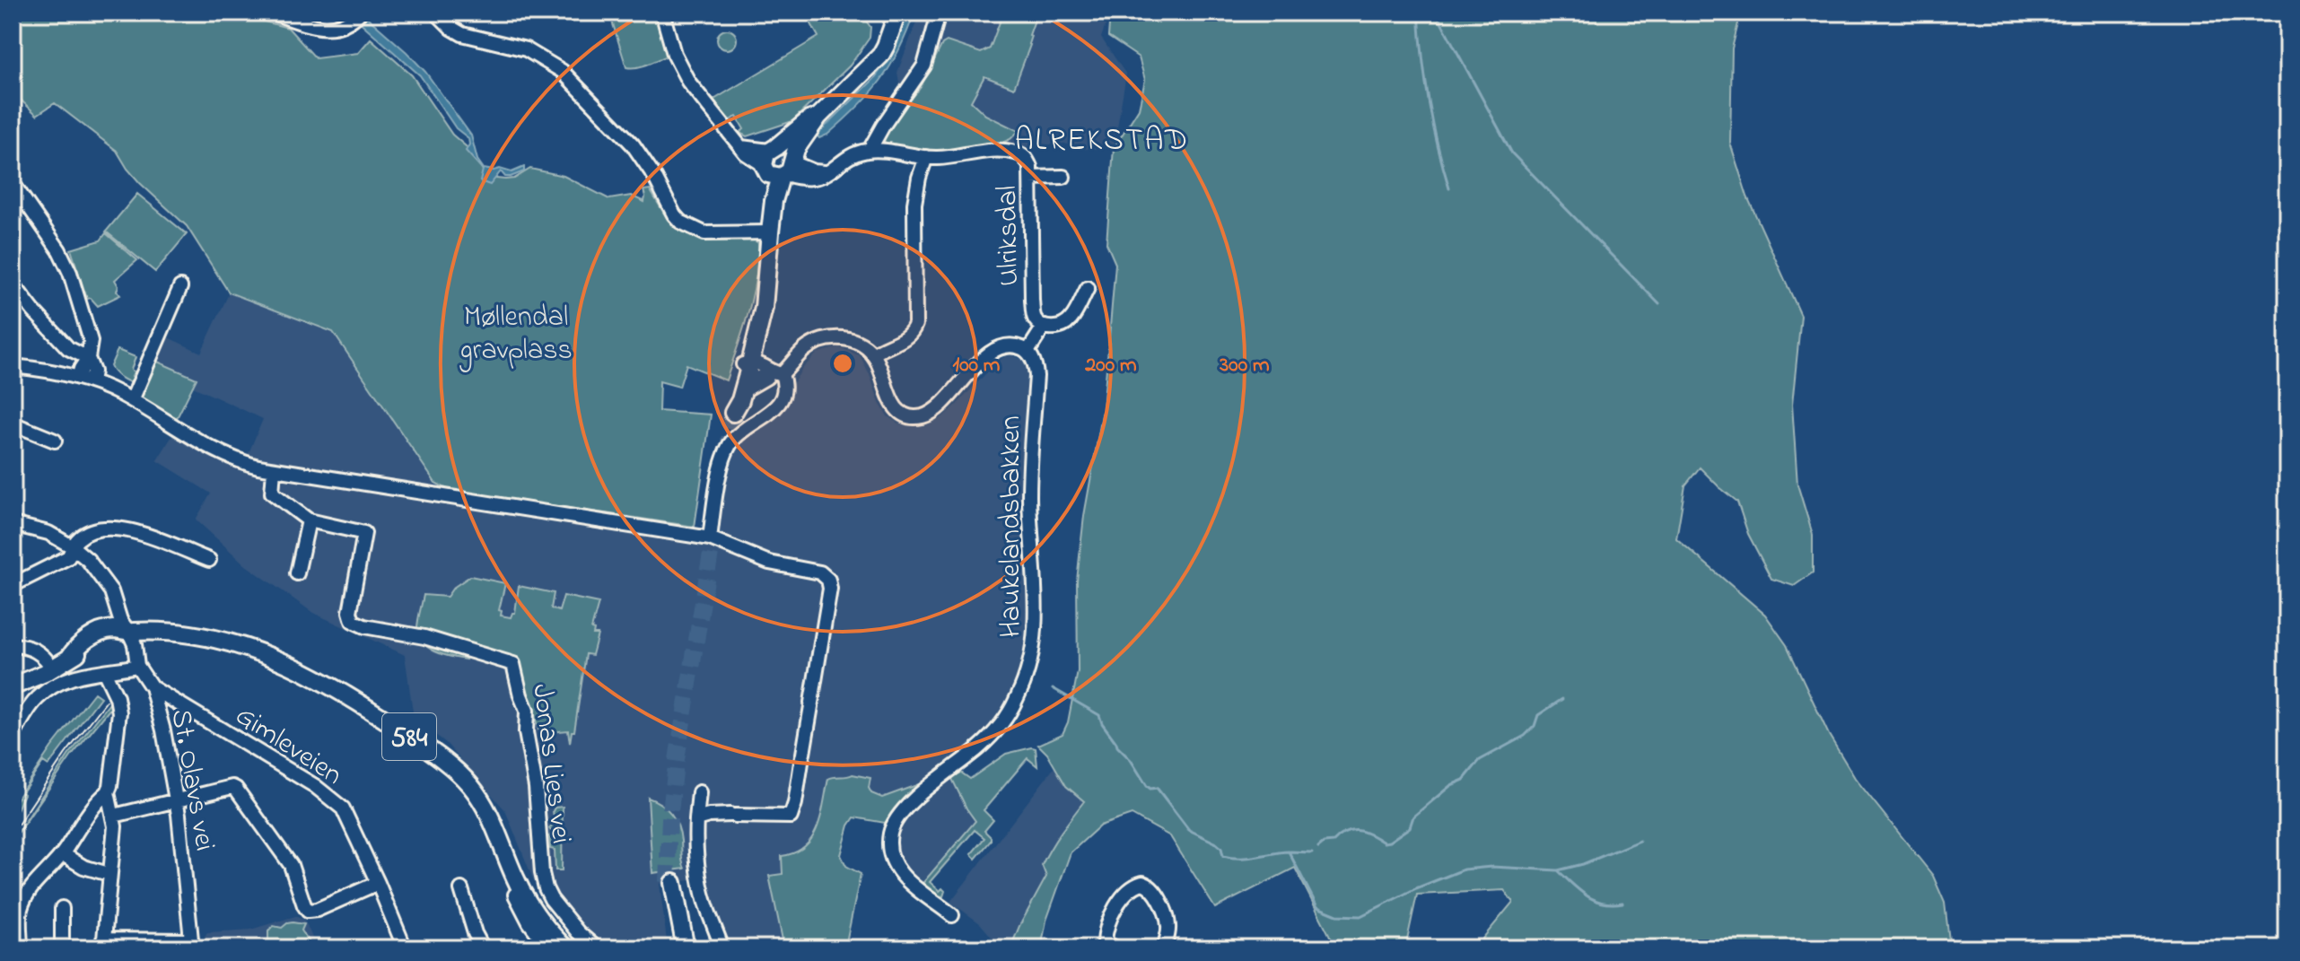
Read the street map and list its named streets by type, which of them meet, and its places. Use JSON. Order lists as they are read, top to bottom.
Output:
{
  "streets": {
    "main road": ["584"],
    "street": [
      "Ulriksdal",
      "Haukelandsbakken",
      "Gimleveien",
      "Jonas Lies vei",
      "St. Olavs vei"
    ]
  },
  "crossings": [
    ["584", "St. Olavs vei"],
    ["Gimleveien", "St. Olavs vei"]
  ],
  "districts": ["ALREKSTAD"],
  "parks": ["Møllendal gravplass"],
  "rings": ["100 m", "200 m", "300 m"]
}
